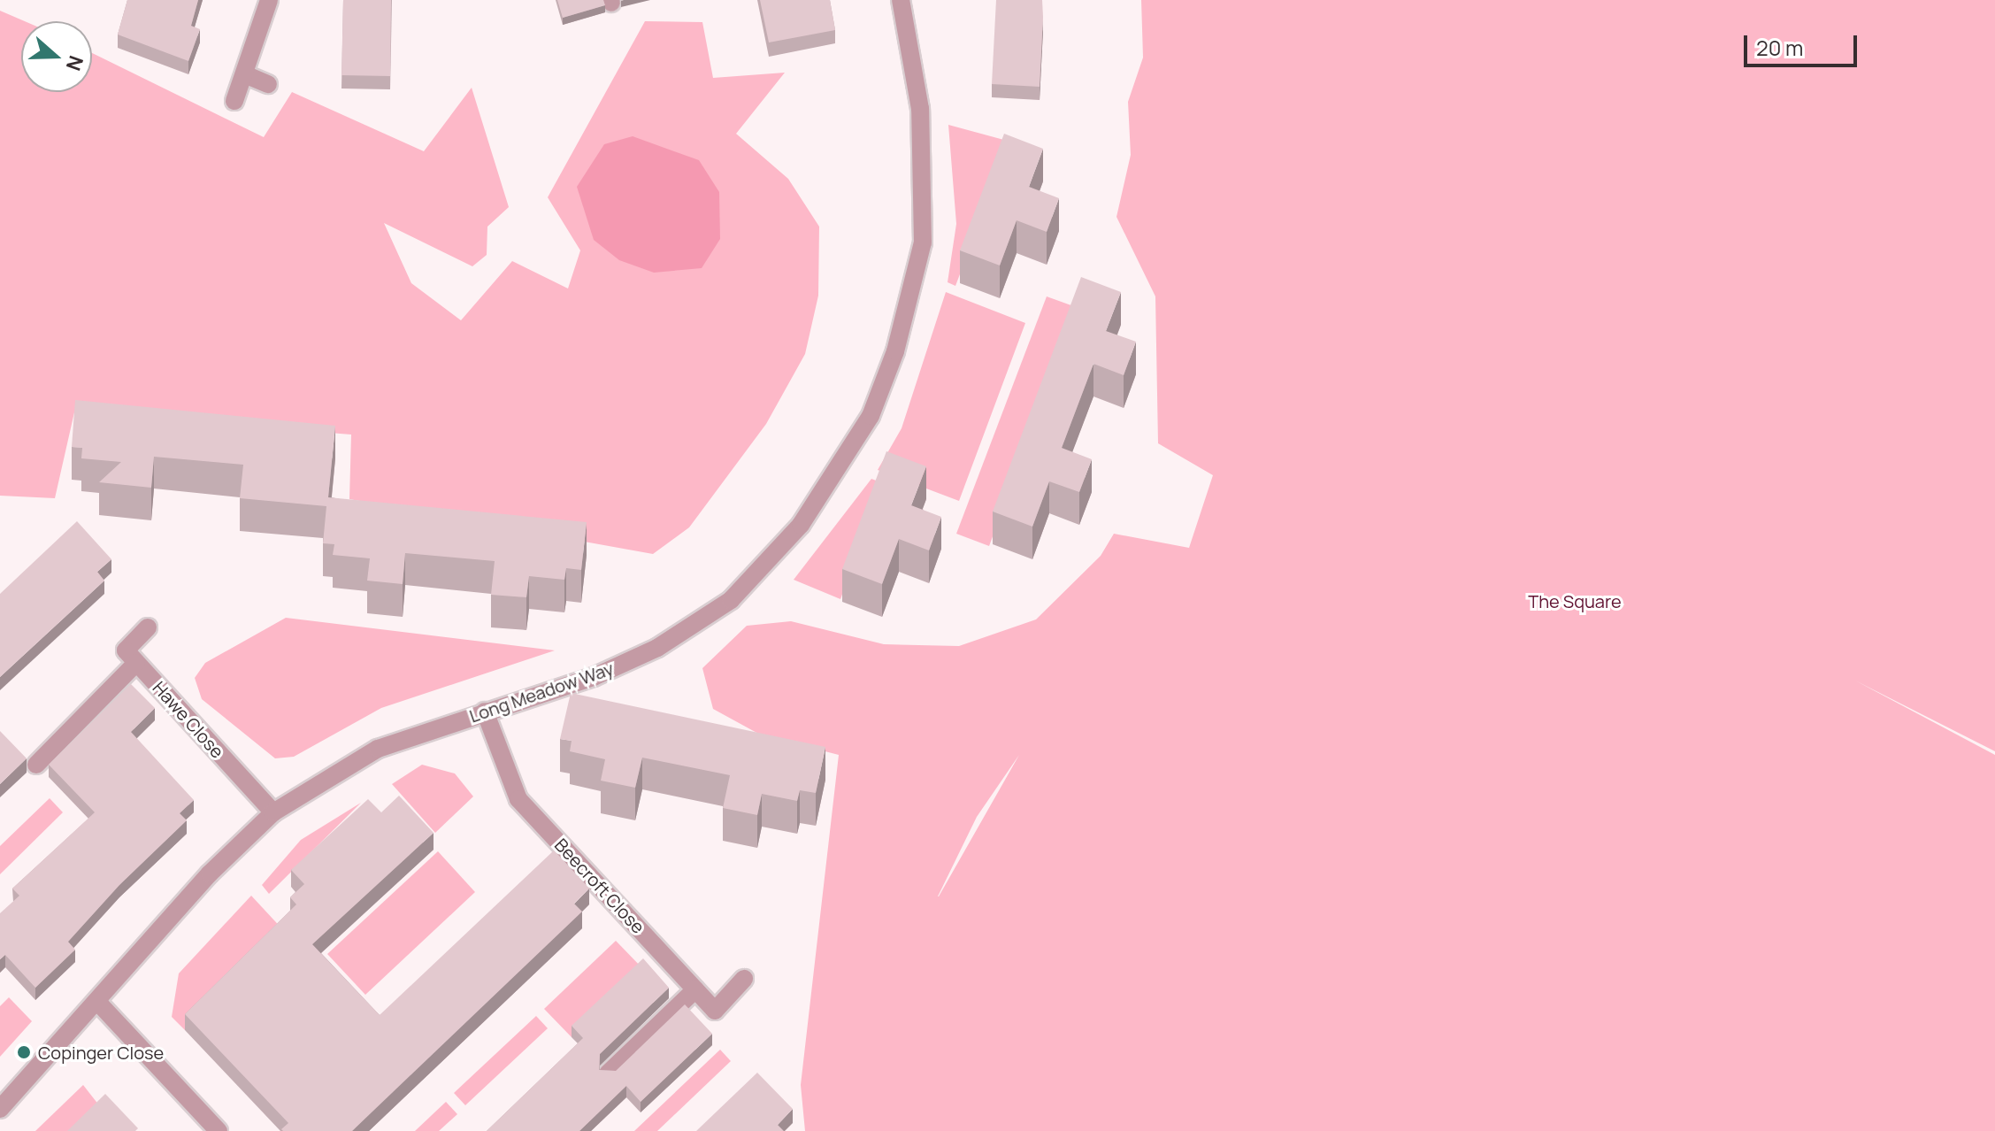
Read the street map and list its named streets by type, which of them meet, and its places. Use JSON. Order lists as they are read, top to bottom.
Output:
{
  "streets": {
    "street": ["Long Meadow Way", "Hawe Close", "Beecroft Close"]
  },
  "crossings": [
    ["Long Meadow Way", "Hawe Close"],
    ["Long Meadow Way", "Beecroft Close"]
  ],
  "parks": ["The Square"],
  "places": ["Copinger Close"],
  "scale_bar": "20 m",
  "north": "right"
}
